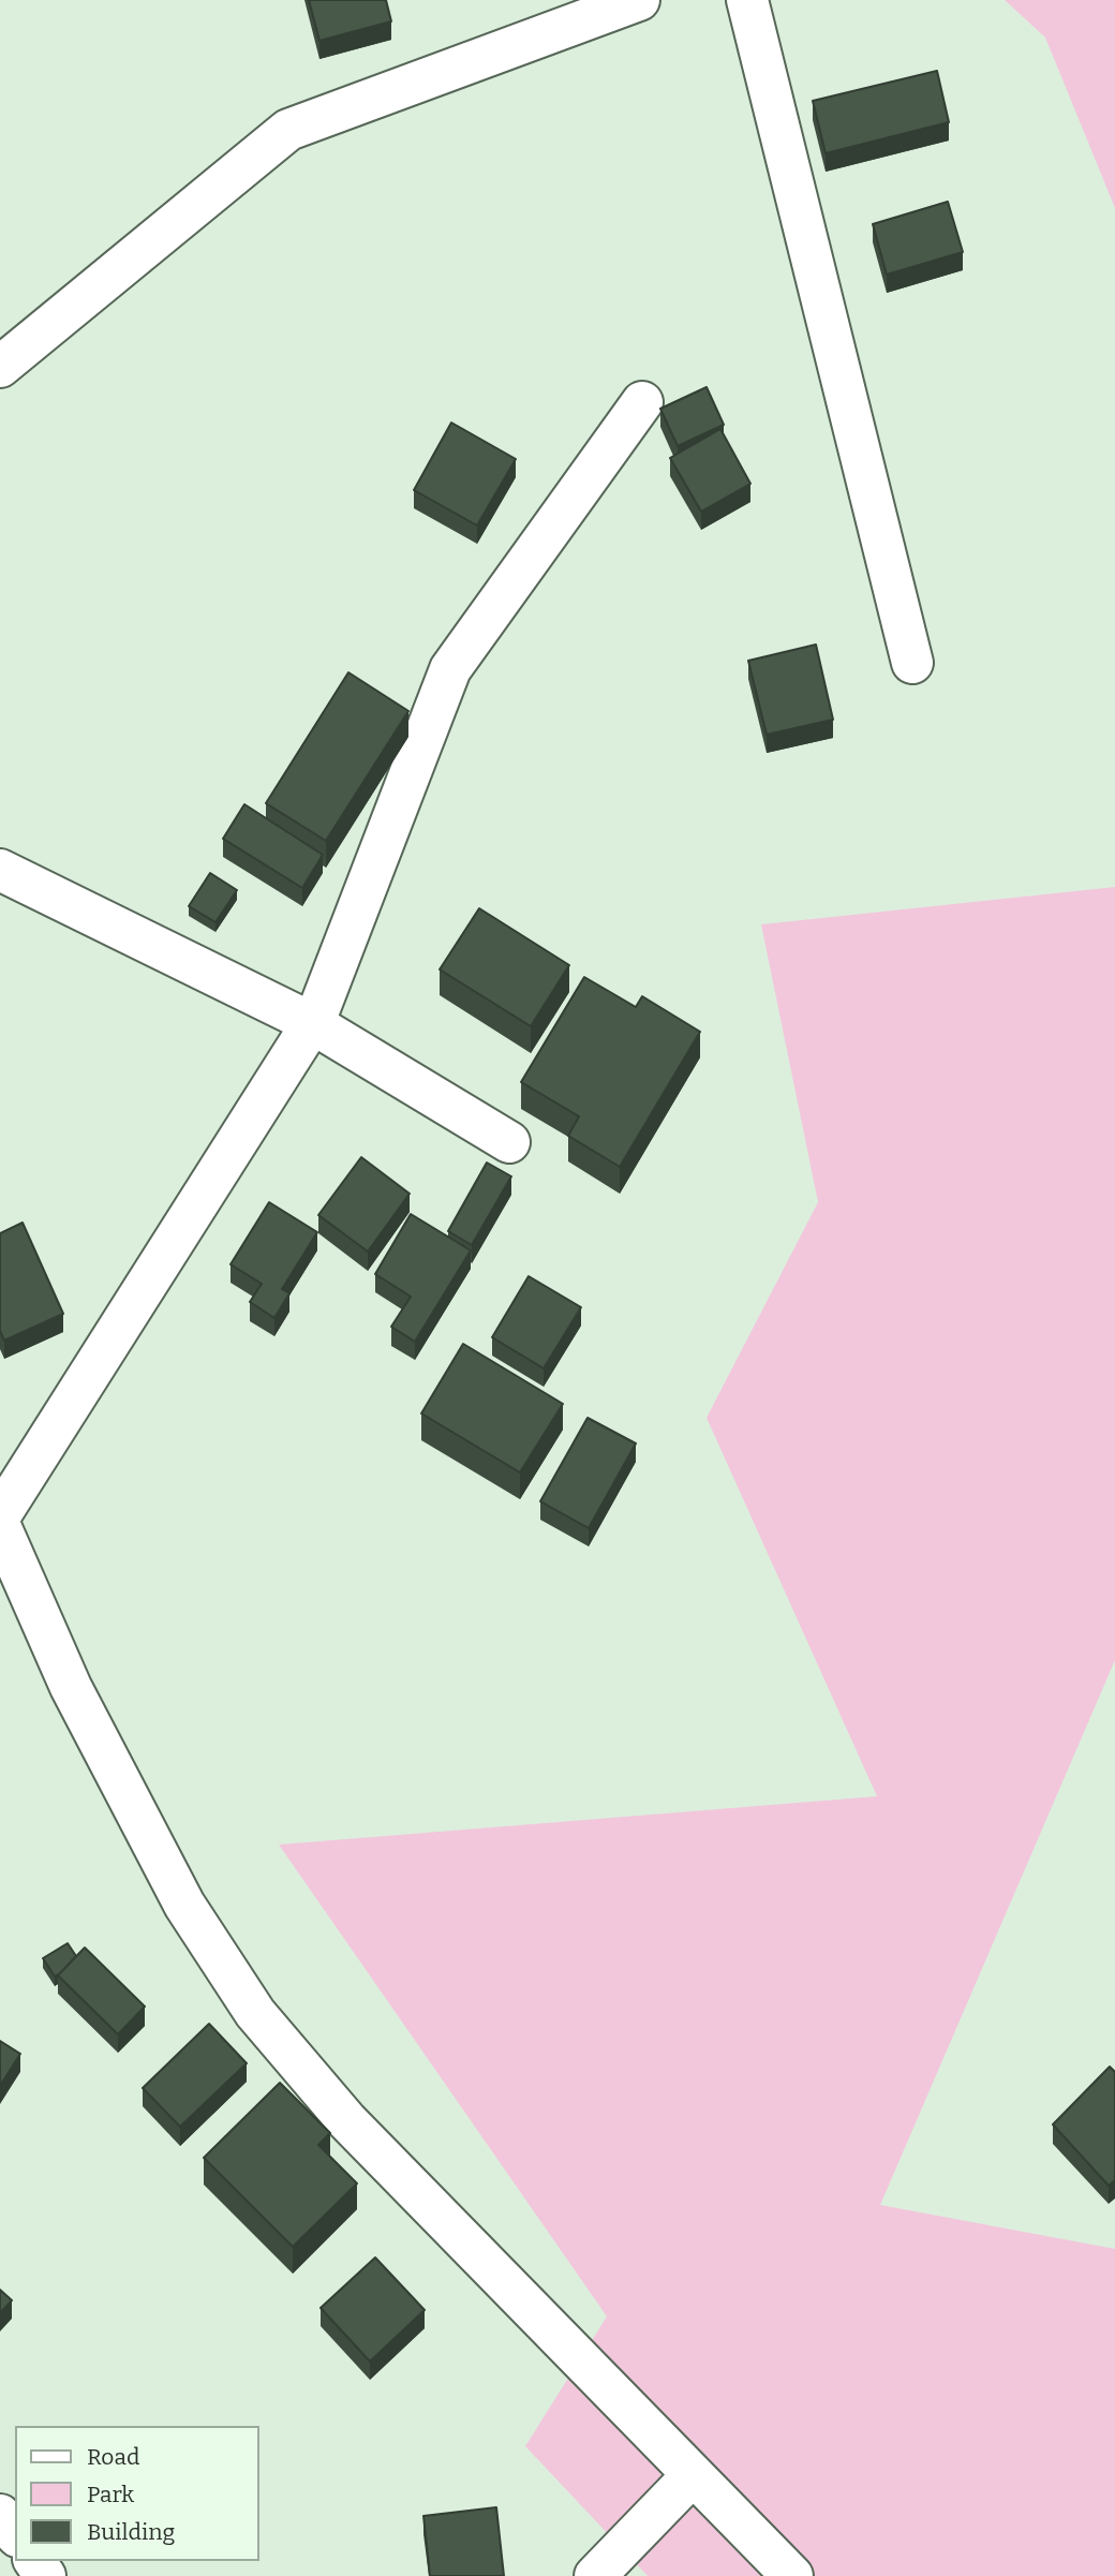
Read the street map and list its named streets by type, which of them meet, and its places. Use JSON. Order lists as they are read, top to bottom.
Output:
{
  "legend": ["Road", "Park", "Building"]
}
